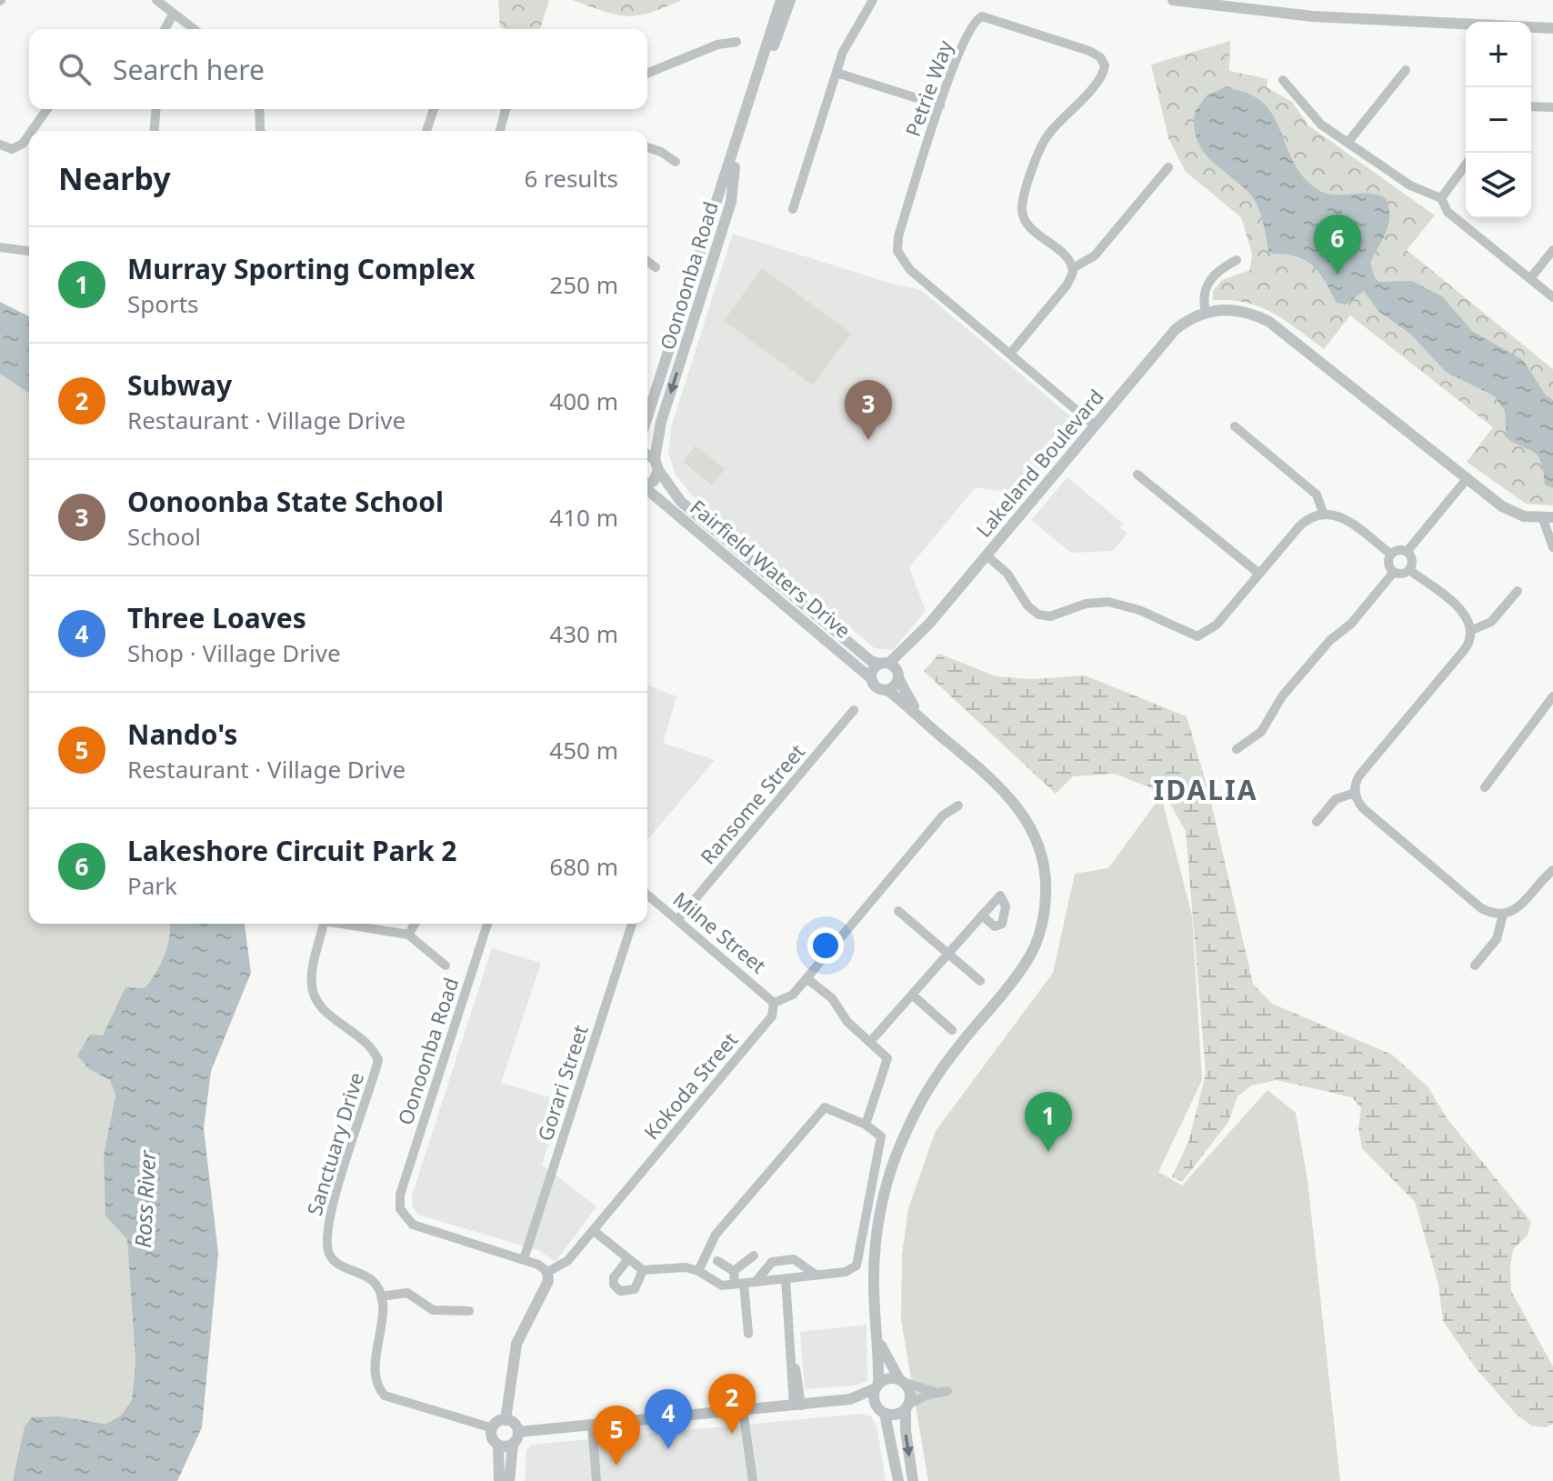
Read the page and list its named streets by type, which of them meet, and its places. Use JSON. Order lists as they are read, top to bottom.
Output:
{
  "streets": {
    "street": [
      "Petrie Way",
      "Oonoonba Road",
      "Lakeland Boulevard",
      "Fairfield Waters Drive",
      "Ransome Street",
      "Milne Street",
      "Gorari Street",
      "Kokoda Street",
      "Sanctuary Drive"
    ]
  },
  "crossings": [
    ["Petrie Way", "Lakeland Boulevard"],
    ["Oonoonba Road", "Fairfield Waters Drive"],
    ["Oonoonba Road", "Gorari Street"],
    ["Lakeland Boulevard", "Fairfield Waters Drive"],
    ["Ransome Street", "Milne Street"],
    ["Milne Street", "Kokoda Street"]
  ],
  "districts": ["IDALIA"],
  "water": ["Ross River"],
  "page": {
    "map_buttons": ["+", "−"],
    "search": "Search here",
    "heading": ["Nearby", "6 results"],
    "pins": [
      "6",
      "3",
      "1",
      "2",
      "4",
      "5"
    ],
    "list": [
      {
        "mark": "1",
        "name": "Murray Sporting Complex",
        "note": "Sports",
        "value": "250 m"
      },
      {
        "mark": "2",
        "name": "Subway",
        "note": "Restaurant · Village Drive",
        "value": "400 m"
      },
      {
        "mark": "3",
        "name": "Oonoonba State School",
        "note": "School",
        "value": "410 m"
      },
      {
        "mark": "4",
        "name": "Three Loaves",
        "note": "Shop · Village Drive",
        "value": "430 m"
      },
      {
        "mark": "5",
        "name": "Nando's",
        "note": "Restaurant · Village Drive",
        "value": "450 m"
      },
      {
        "mark": "6",
        "name": "Lakeshore Circuit Park 2",
        "note": "Park",
        "value": "680 m"
      }
    ]
  }
}
